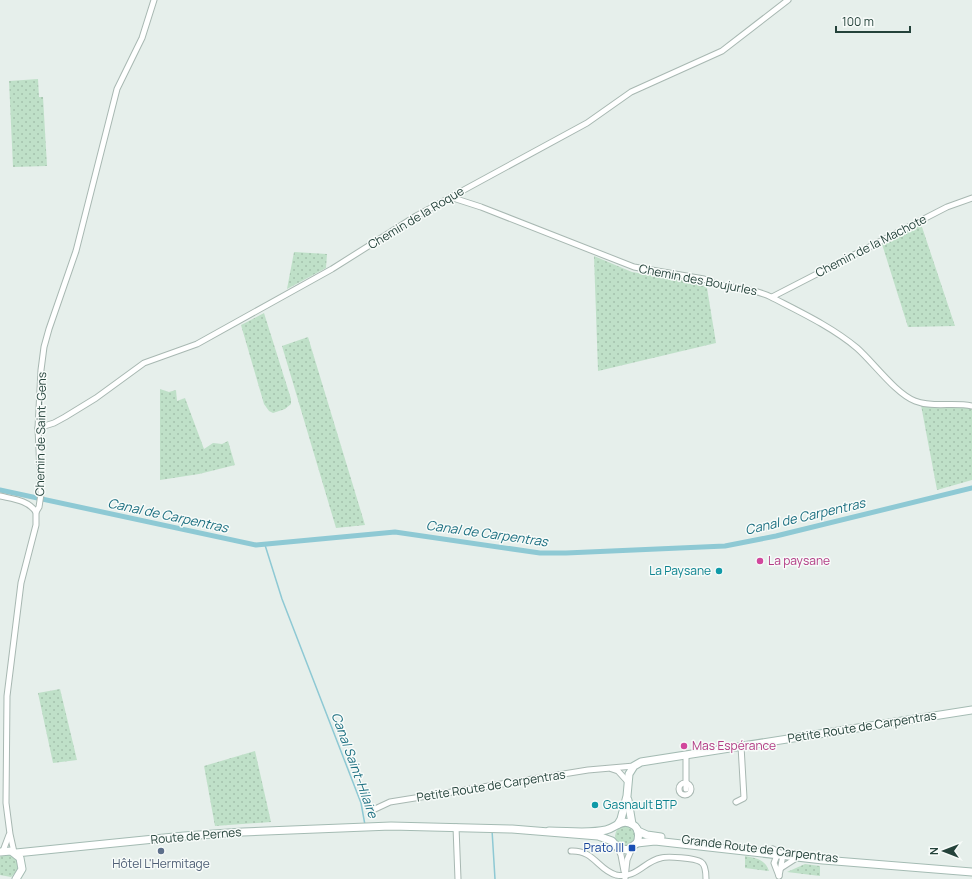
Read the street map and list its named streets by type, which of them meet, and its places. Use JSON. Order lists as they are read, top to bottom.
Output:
{
  "streets": {
    "main road": ["Petite Route de Carpentras", "Route de Pernes", "Grande Route de Carpentras"],
    "street": [
      "Chemin de la Roque",
      "Chemin de la Machote",
      "Chemin des Boujurles",
      "Chemin de Saint-Gens"
    ]
  },
  "crossings": [
    ["Chemin de la Roque", "Chemin des Boujurles"],
    ["Chemin de la Roque", "Chemin de Saint-Gens"],
    ["Chemin de la Machote", "Chemin des Boujurles"],
    ["Chemin de Saint-Gens", "Route de Pernes"]
  ],
  "water": ["Canal de Carpentras", "Canal Saint-Hilaire"],
  "places": {
    "other": [
      "La paysane",
      "La Paysane",
      "Mas Espérance",
      "Gasnault BTP",
      "Hôtel L'Hermitage"
    ],
    "transit": ["Prato III"]
  },
  "scale_bar": "100 m",
  "north": "left"
}
